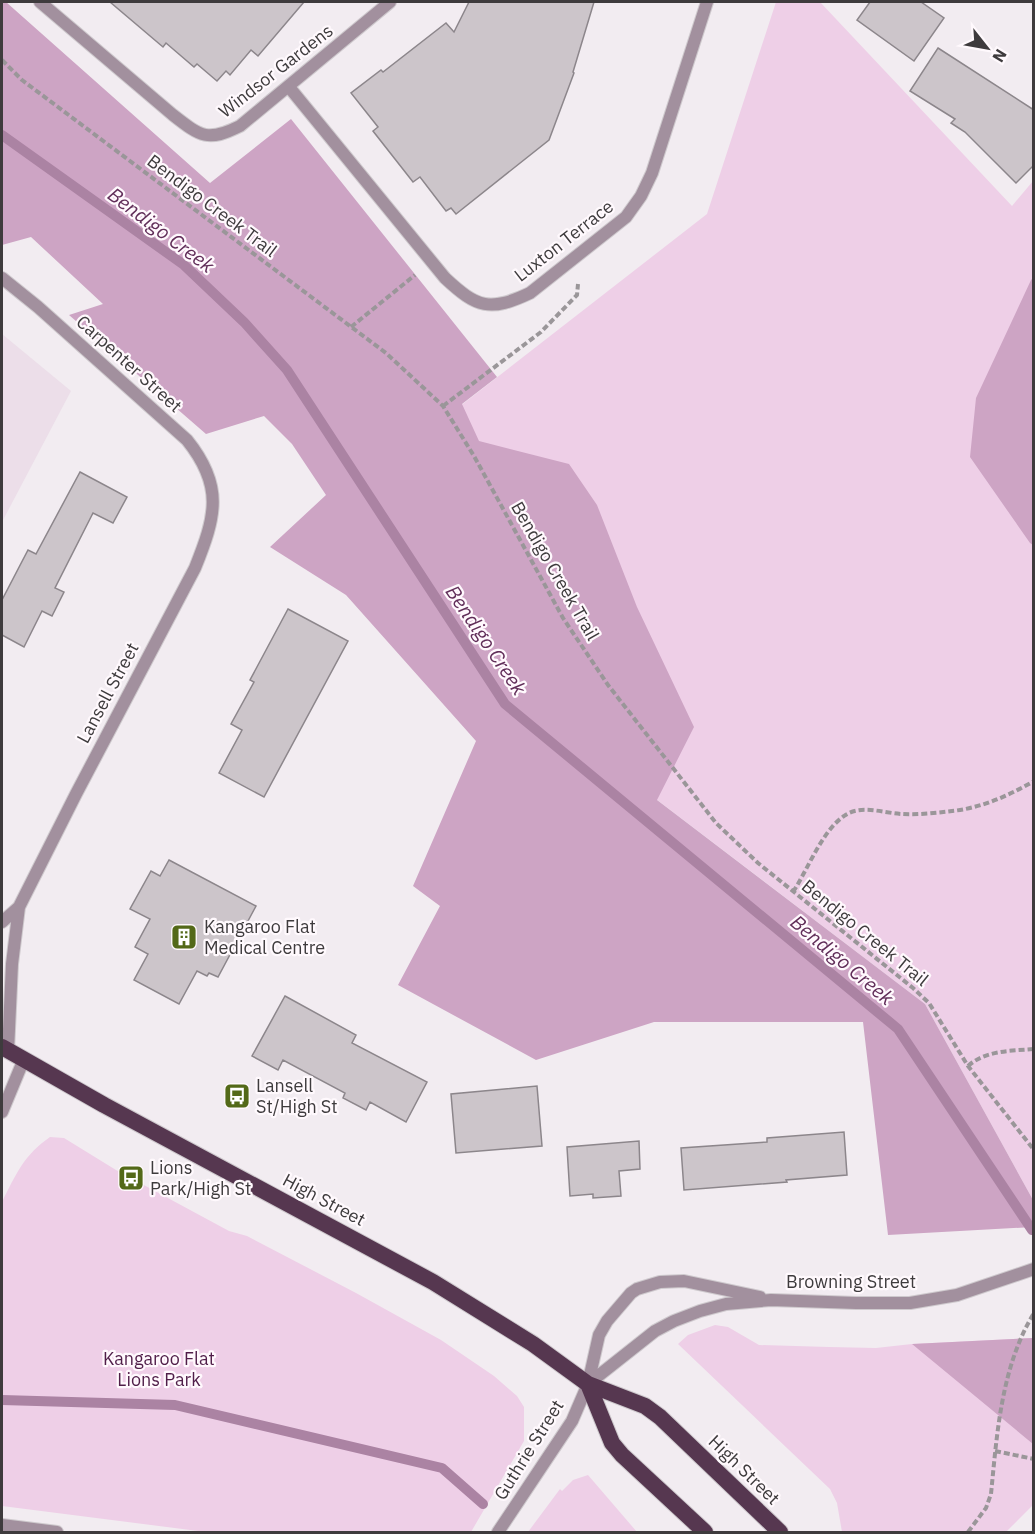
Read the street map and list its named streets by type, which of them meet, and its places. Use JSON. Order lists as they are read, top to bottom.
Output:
{
  "streets": {
    "highway": ["High Street"],
    "street": [
      "Windsor Gardens",
      "Luxton Terrace",
      "Carpenter Street",
      "Lansell Street",
      "Browning Street",
      "Guthrie Street"
    ],
    "path": ["Bendigo Creek Trail"]
  },
  "crossings": [
    ["Windsor Gardens", "Luxton Terrace"],
    ["Carpenter Street", "Lansell Street"],
    ["Lansell Street", "High Street"],
    ["High Street", "Browning Street"],
    ["High Street", "Guthrie Street"],
    ["Browning Street", "Guthrie Street"]
  ],
  "water": ["Bendigo Creek"],
  "parks": ["Kangaroo Flat Lions Park"],
  "places": {
    "building": ["Kangaroo Flat Medical Centre"],
    "bus stop": ["Lansell St/High St", "Lions Park/High St"]
  },
  "north": "bottom right"
}
